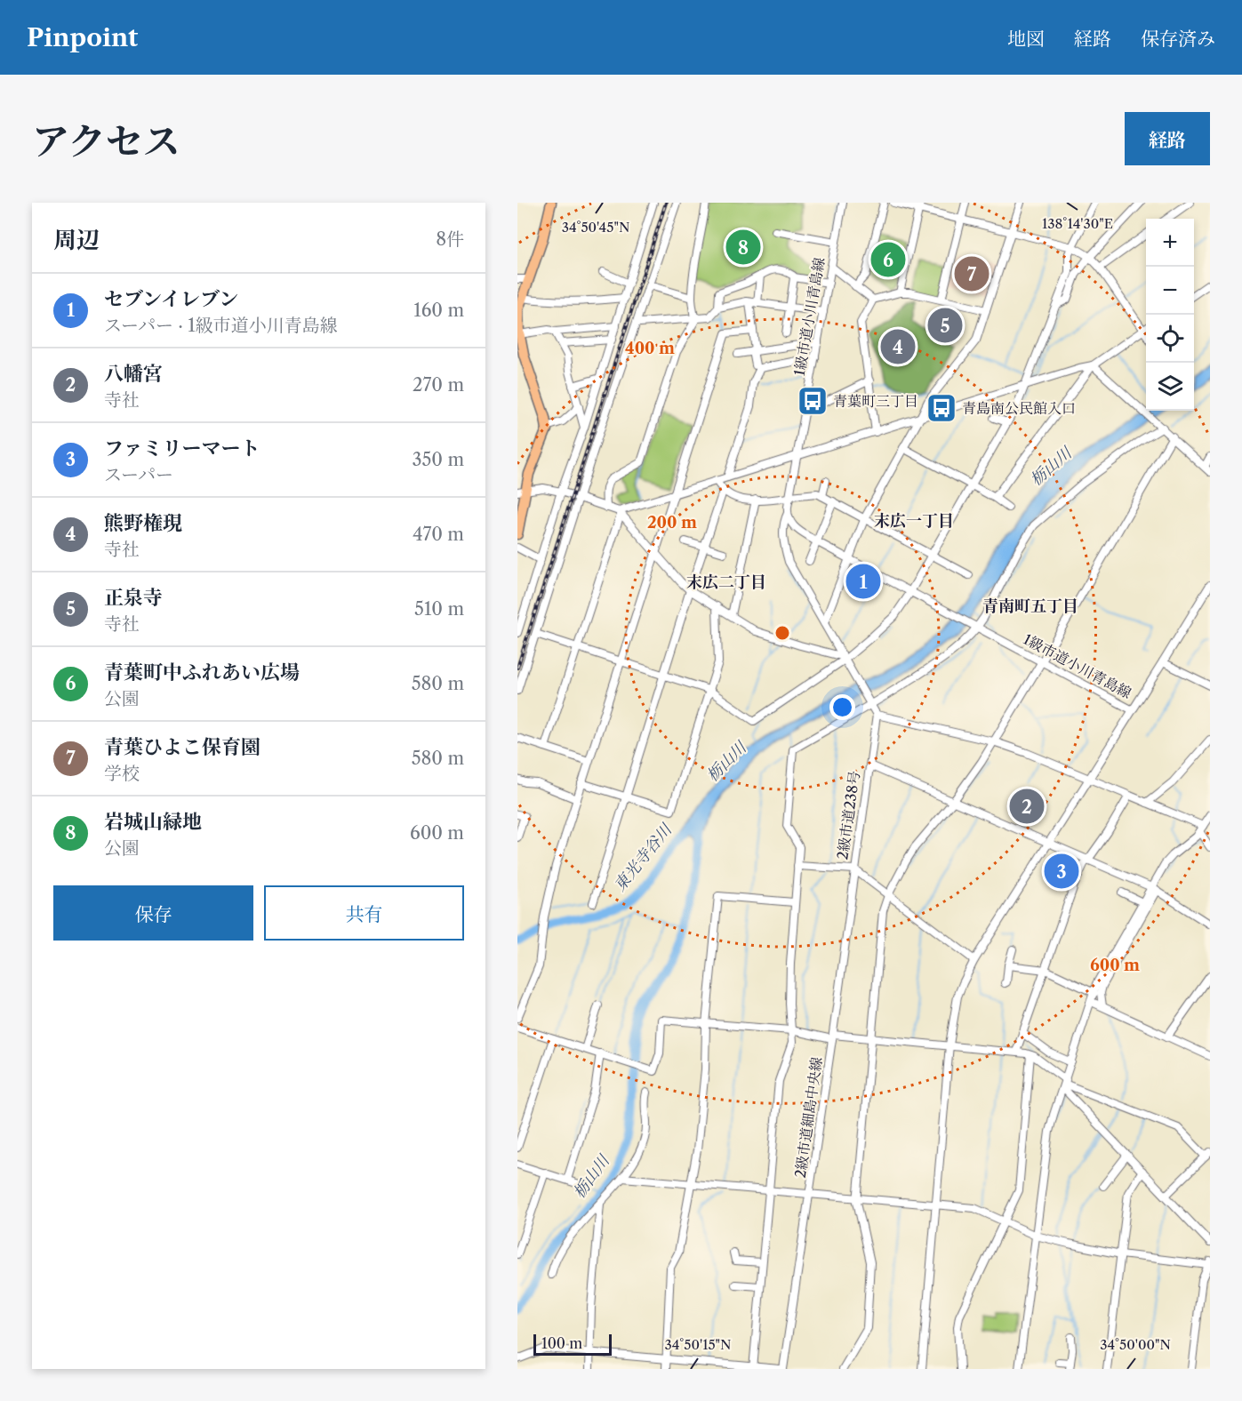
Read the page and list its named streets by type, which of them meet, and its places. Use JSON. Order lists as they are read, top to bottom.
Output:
{
  "streets": {
    "street": ["1級市道小川青島線", "2級市道238号", "2級市道細島中央線"]
  },
  "crossings": [
    ["2級市道238号", "2級市道細島中央線"]
  ],
  "districts": ["末広一丁目", "末広二丁目", "青南町五丁目"],
  "water": ["栃山川", "東光寺谷川"],
  "places": {
    "bus stop": ["青葉町三丁目", "青島南公民館入口"]
  },
  "scale_bar": "100 m",
  "page": {
    "header": "Pinpoint",
    "nav": ["地図", "経路", "保存済み"],
    "title": "アクセス",
    "buttons": [
      "経路",
      ["保存", "共有"]
    ],
    "heading": ["周辺", "8件"],
    "map_buttons": ["+", "−"],
    "pins": [
      "8",
      "6",
      "7",
      "5",
      "4",
      "1",
      "2",
      "3"
    ],
    "list": [
      {
        "mark": "1",
        "name": "セブンイレブン",
        "note": "スーパー · 1級市道小川青島線",
        "value": "160 m"
      },
      {
        "mark": "2",
        "name": "八幡宮",
        "note": "寺社",
        "value": "270 m"
      },
      {
        "mark": "3",
        "name": "ファミリーマート",
        "note": "スーパー",
        "value": "350 m"
      },
      {
        "mark": "4",
        "name": "熊野権現",
        "note": "寺社",
        "value": "470 m"
      },
      {
        "mark": "5",
        "name": "正泉寺",
        "note": "寺社",
        "value": "510 m"
      },
      {
        "mark": "6",
        "name": "青葉町中ふれあい広場",
        "note": "公園",
        "value": "580 m"
      },
      {
        "mark": "7",
        "name": "青葉ひよこ保育園",
        "note": "学校",
        "value": "580 m"
      },
      {
        "mark": "8",
        "name": "岩城山緑地",
        "note": "公園",
        "value": "600 m"
      }
    ],
    "scale": "100 m"
  },
  "coordinates": [
    "138°14'30\"E",
    "34°50'45\"N",
    "34°50'15\"N",
    "34°50'00\"N"
  ],
  "rings": ["400 m", "200 m", "600 m"]
}
